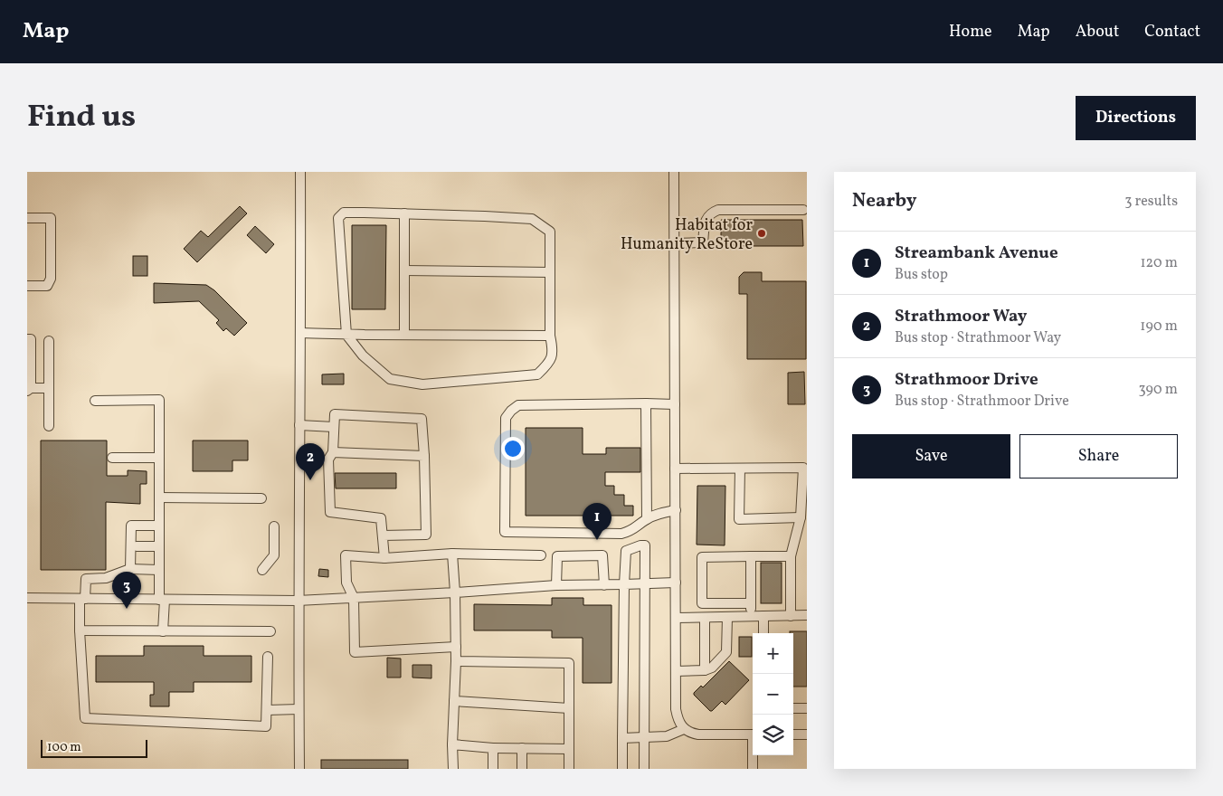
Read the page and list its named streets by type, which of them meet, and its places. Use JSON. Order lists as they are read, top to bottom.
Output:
{
  "places": ["Habitat for Humanity ReStore"],
  "scale_bar": "100 m",
  "page": {
    "header": "Map",
    "nav": [
      "Home",
      "Map",
      "About",
      "Contact"
    ],
    "title": "Find us",
    "buttons": [
      "Directions",
      ["Save", "Share"]
    ],
    "heading": ["Nearby", "3 results"],
    "list": [
      {
        "mark": "1",
        "name": "Streambank Avenue",
        "note": "Bus stop",
        "value": "120 m"
      },
      {
        "mark": "2",
        "name": "Strathmoor Way",
        "note": "Bus stop · Strathmoor Way",
        "value": "190 m"
      },
      {
        "mark": "3",
        "name": "Strathmoor Drive",
        "note": "Bus stop · Strathmoor Drive",
        "value": "390 m"
      }
    ],
    "pins": ["2", "1", "3"],
    "map_buttons": ["+", "−"],
    "scale": "100 m"
  }
}
